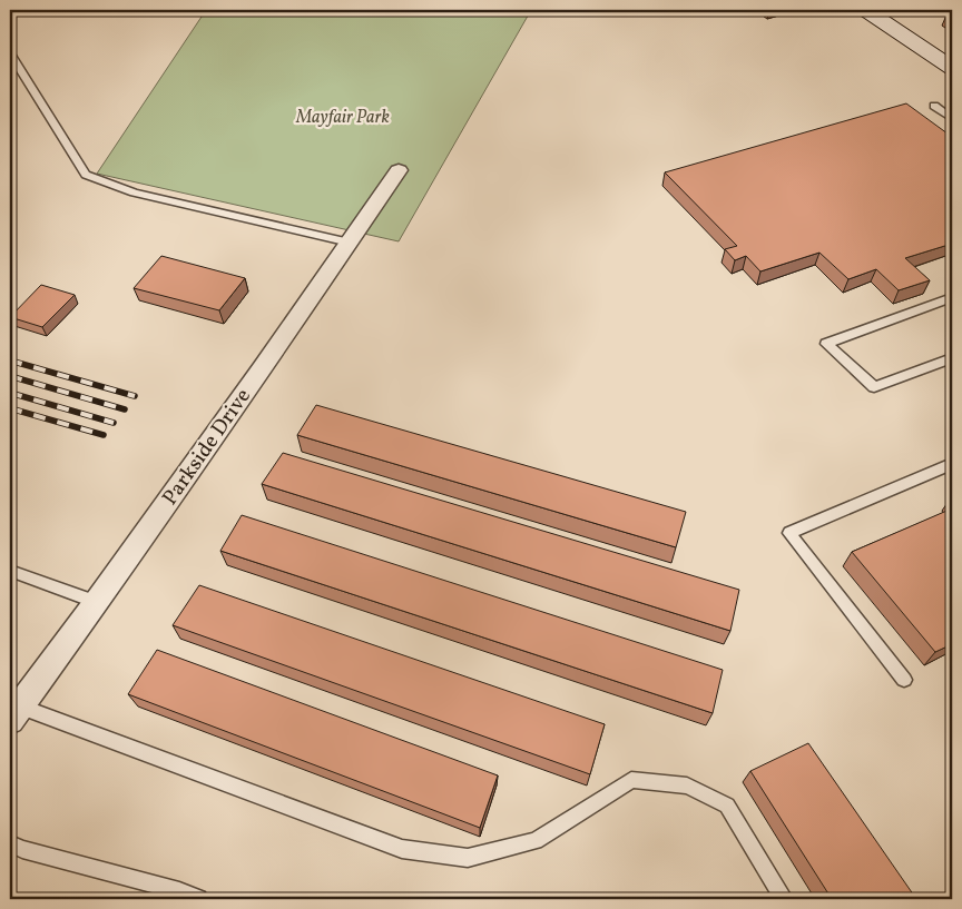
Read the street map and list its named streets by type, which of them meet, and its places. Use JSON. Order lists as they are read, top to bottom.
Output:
{
  "streets": {
    "street": ["Parkside Drive"]
  },
  "parks": ["Mayfair Park"]
}
